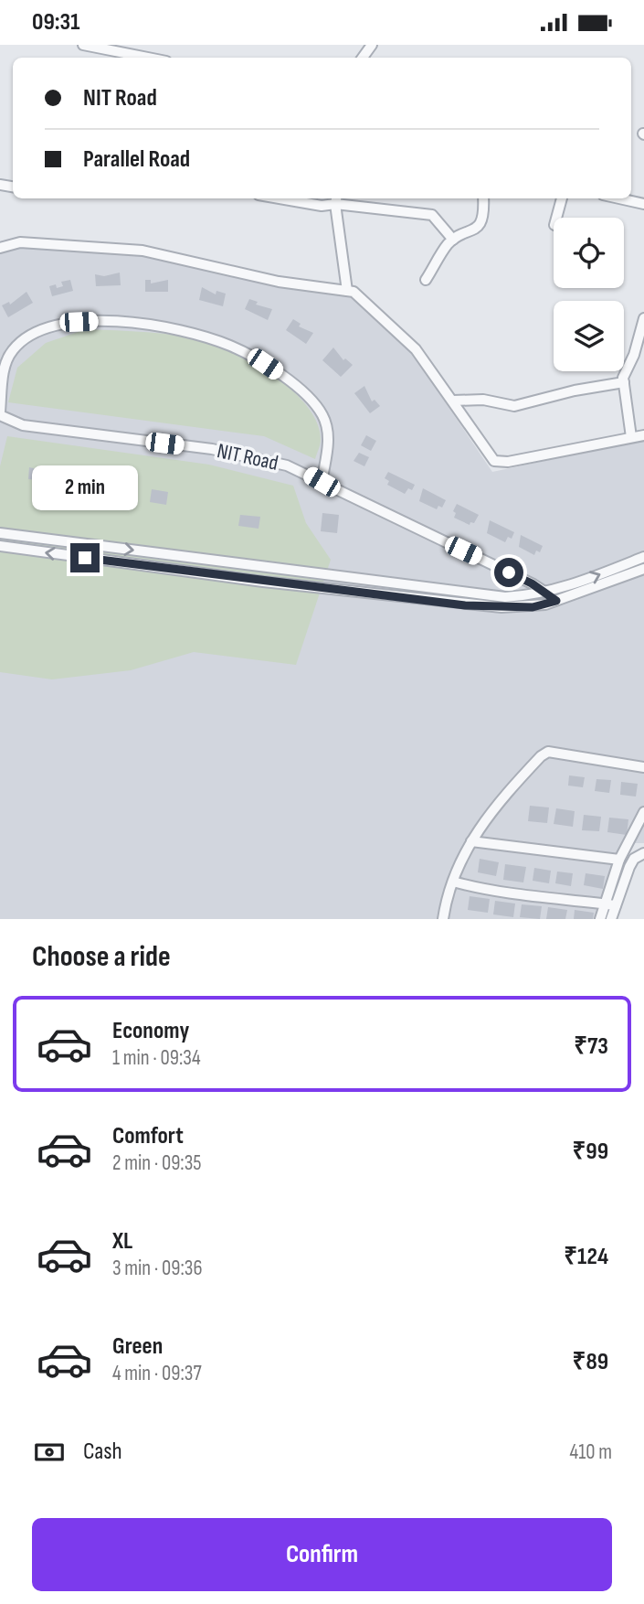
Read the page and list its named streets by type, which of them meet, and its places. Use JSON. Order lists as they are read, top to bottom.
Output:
{
  "streets": {
    "street": ["NIT Road"]
  },
  "page": {
    "status": "09:31",
    "banner": ["NIT Road", "Parallel Road"],
    "bubble": "2 min",
    "heading": "Choose a ride",
    "list": [
      {
        "name": "Economy",
        "note": "1 min · 09:34",
        "value": "₹73"
      },
      {
        "name": "Comfort",
        "note": "2 min · 09:35",
        "value": "₹99"
      },
      {
        "name": "XL",
        "note": "3 min · 09:36",
        "value": "₹124"
      },
      {
        "name": "Green",
        "note": "4 min · 09:37",
        "value": "₹89"
      }
    ],
    "pay": ["Cash", "410 m"],
    "buttons": "Confirm"
  }
}
